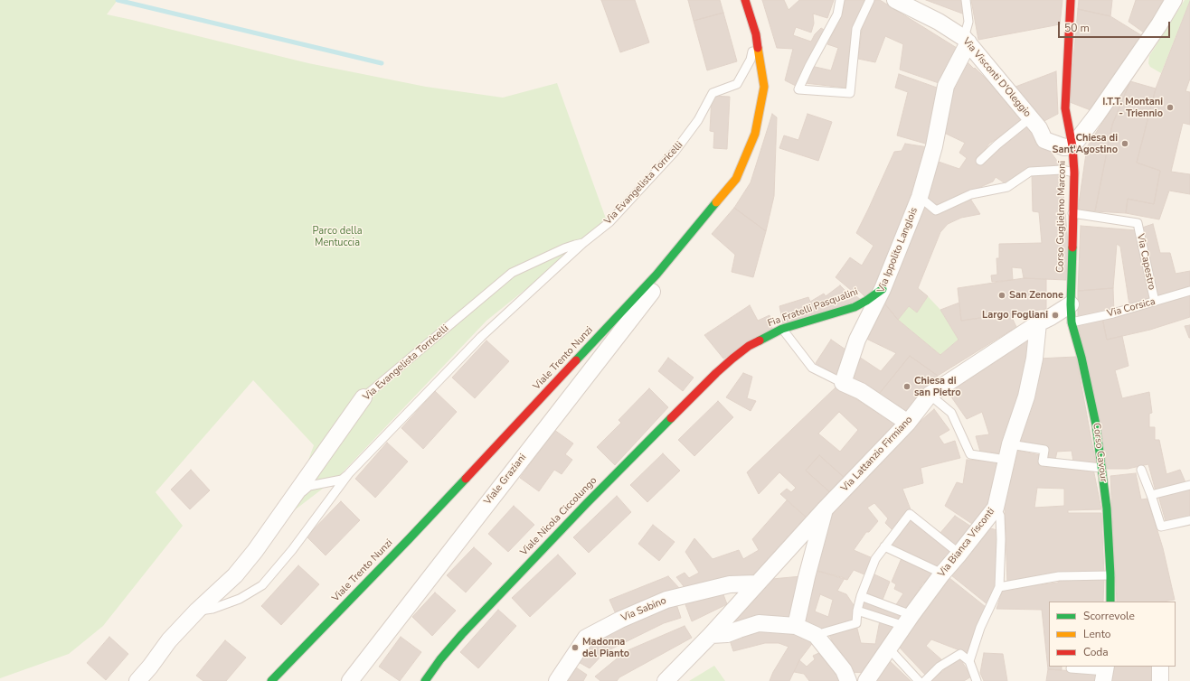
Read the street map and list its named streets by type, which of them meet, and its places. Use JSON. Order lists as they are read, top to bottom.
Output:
{
  "streets": {
    "street": [
      "Via Visconti D'Oleggio",
      "Via Evangelista Torricelli",
      "Corso Guglielmo Marconi",
      "Via Ippolito Langlois",
      "Fia Fratelli Pasqualini",
      "Viale Trento Nunzi",
      "Corso Cavour",
      "Via Lattanzio Firmiano",
      "Viale Graziani",
      "Viale Nicola Ciccolungo",
      "Via Bianca Visconti",
      "Via Sabino"
    ],
    "lane": ["Via Capestro", "Via Corsica"]
  },
  "crossings": [
    ["Via Visconti D'Oleggio", "Corso Guglielmo Marconi"],
    ["Via Visconti D'Oleggio", "Via Ippolito Langlois"],
    ["Via Evangelista Torricelli", "Viale Trento Nunzi"],
    ["Corso Guglielmo Marconi", "Via Capestro"],
    ["Corso Guglielmo Marconi", "Corso Cavour"],
    ["Corso Guglielmo Marconi", "Via Lattanzio Firmiano"],
    ["Via Ippolito Langlois", "Fia Fratelli Pasqualini"],
    ["Via Capestro", "Via Corsica"],
    ["Fia Fratelli Pasqualini", "Viale Nicola Ciccolungo"],
    ["Via Corsica", "Corso Cavour"],
    ["Viale Trento Nunzi", "Viale Graziani"],
    ["Corso Cavour", "Via Lattanzio Firmiano"],
    ["Via Lattanzio Firmiano", "Via Bianca Visconti"],
    ["Via Lattanzio Firmiano", "Via Sabino"]
  ],
  "parks": ["Parco della Mentuccia"],
  "places": [
    "I.T.T. Montani - Triennio",
    "Chiesa di Sant'Agostino",
    "San Zenone",
    "Largo Fogliani",
    "Chiesa di san Pietro",
    "Madonna del Pianto"
  ],
  "legend": ["Scorrevole", "Lento", "Coda"],
  "scale_bar": "50 m"
}
